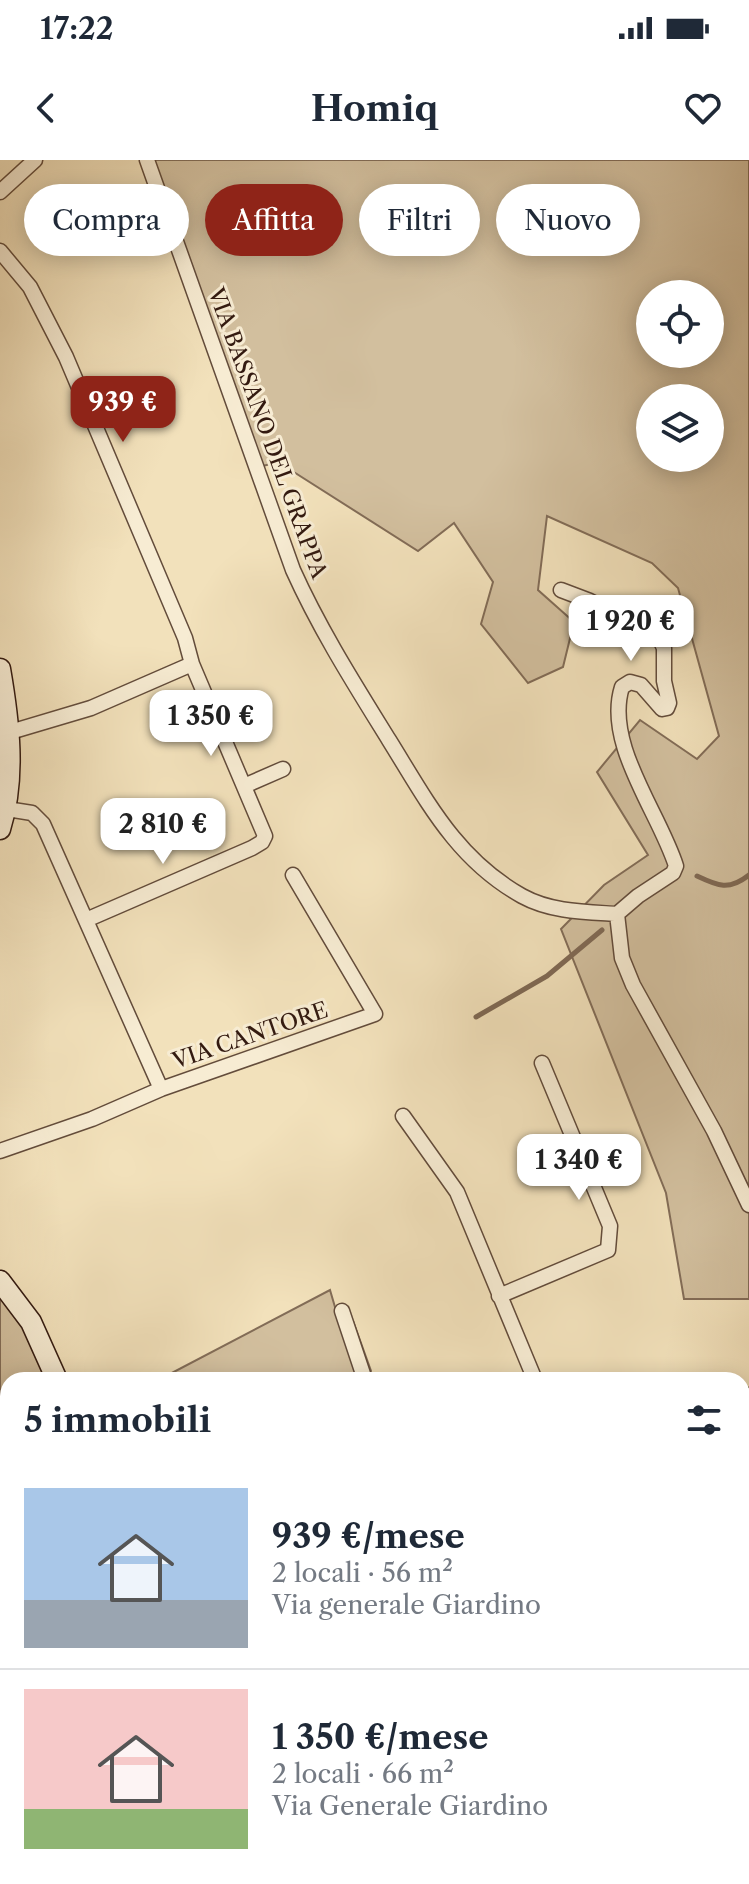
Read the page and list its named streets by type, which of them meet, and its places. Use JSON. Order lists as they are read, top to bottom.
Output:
{
  "streets": {
    "street": ["VIA BASSANO DEL GRAPPA", "VIA CANTORE"]
  },
  "page": {
    "status": "17:22",
    "header": "Homiq",
    "chip": [
      "Compra",
      "Affitta",
      "Filtri",
      "Nuovo"
    ],
    "price": [
      "939 €",
      "1 920 €",
      "1 350 €",
      "2 810 €",
      "1 340 €"
    ],
    "heading": "5 immobili",
    "list": [
      {
        "name": "939 €/mese",
        "note": "2 locali · 56 m² · Via generale Giardino"
      },
      {
        "name": "1 350 €/mese",
        "note": "2 locali · 66 m² · Via Generale Giardino"
      }
    ]
  }
}
